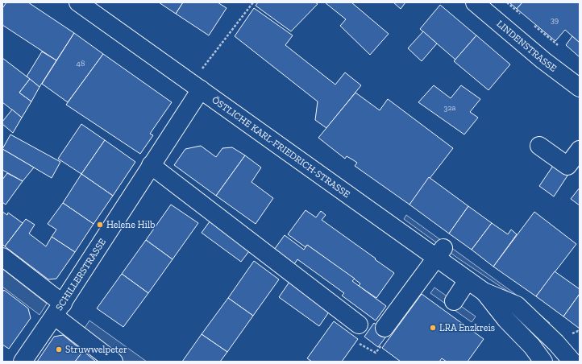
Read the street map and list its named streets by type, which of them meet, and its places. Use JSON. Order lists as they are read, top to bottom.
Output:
{
  "streets": {
    "main road": ["LINDENSTRASSE", "ÖSTLICHE KARL-FRIEDRICH-STRASSE", "SCHILLERSTRASSE"]
  },
  "crossings": [
    ["ÖSTLICHE KARL-FRIEDRICH-STRASSE", "SCHILLERSTRASSE"]
  ],
  "places": ["Helene Hilb", "LRA Enzkreis", "Struwwelpeter"],
  "house_numbers": ["39", "48", "32a"]
}
